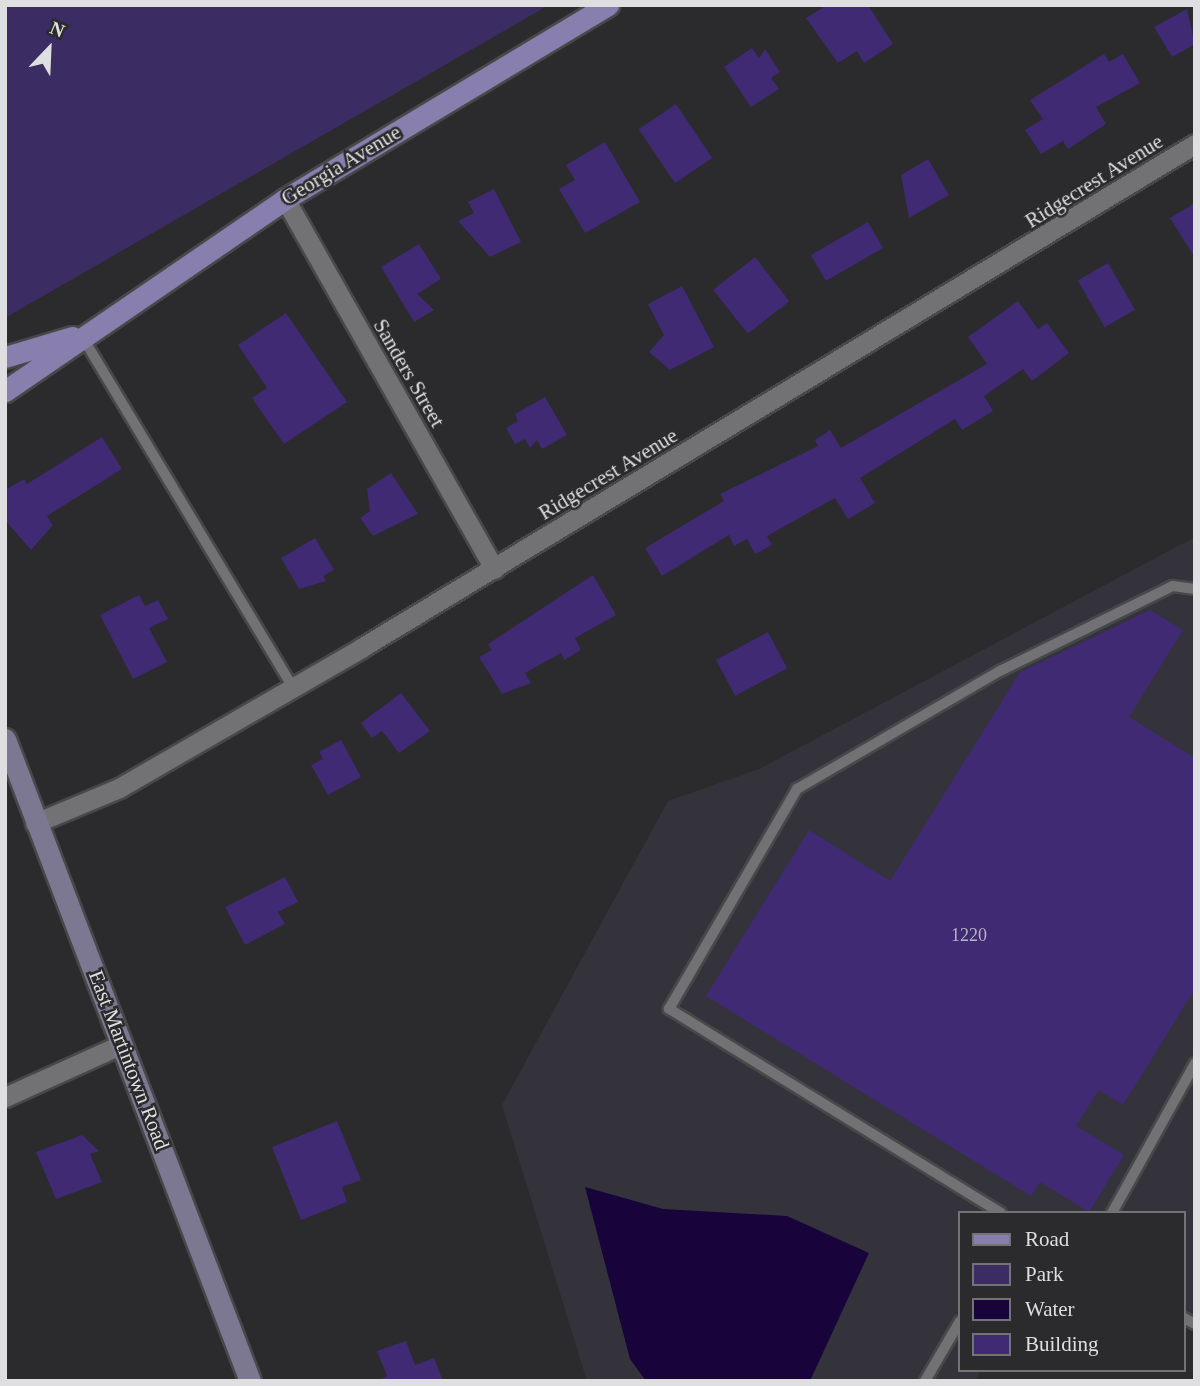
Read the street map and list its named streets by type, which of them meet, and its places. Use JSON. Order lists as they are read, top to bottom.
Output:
{
  "streets": {
    "main road": ["Georgia Avenue", "East Martintown Road"],
    "street": ["Ridgecrest Avenue", "Sanders Street"]
  },
  "crossings": [
    ["Georgia Avenue", "Sanders Street"],
    ["Ridgecrest Avenue", "Sanders Street"],
    ["Ridgecrest Avenue", "East Martintown Road"]
  ],
  "house_numbers": ["1220"],
  "legend": [
    "Road",
    "Park",
    "Water",
    "Building"
  ],
  "north": "top right"
}
